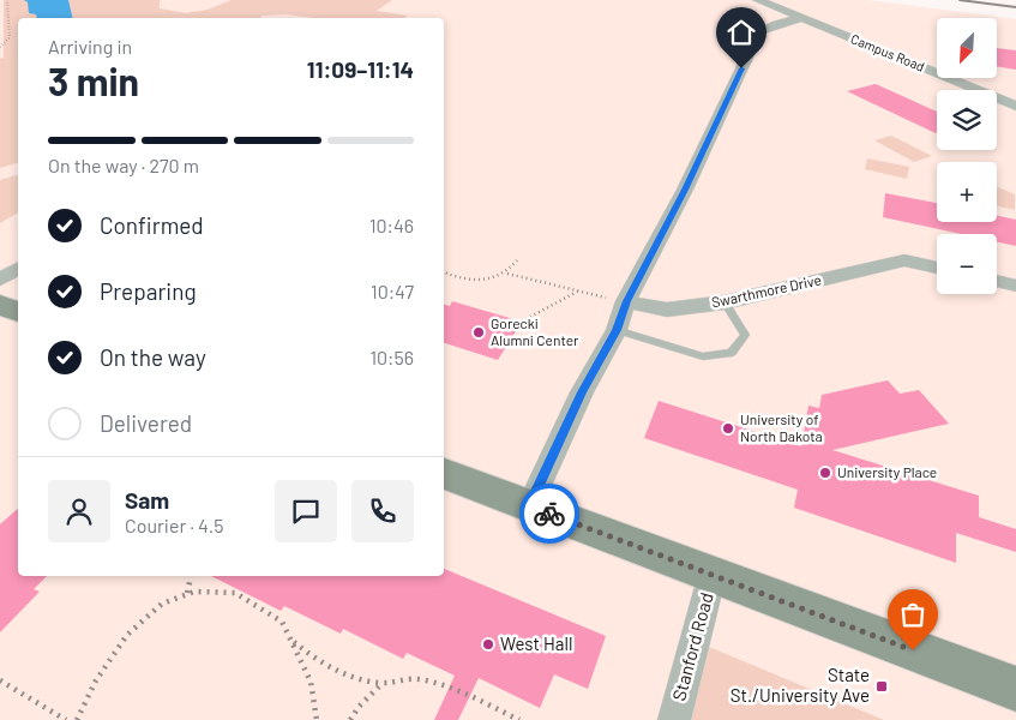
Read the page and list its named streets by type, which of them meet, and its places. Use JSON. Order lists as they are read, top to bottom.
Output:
{
  "streets": {
    "street": ["Campus Road", "Swarthmore Drive", "Stanford Road"]
  },
  "places": {
    "other": [
      "Gorecki Alumni Center",
      "University of North Dakota",
      "University Place",
      "West Hall"
    ],
    "transit": ["State St./University Ave"]
  },
  "north": "bottom left",
  "page": {
    "map_buttons": ["+", "−"],
    "heading": ["3 min", "Arriving in", "11:09–11:14"],
    "panel": ["Sam", "Courier · 4.5"],
    "bar": "On the way · 270 m",
    "list": [
      ["Confirmed", "10:46"],
      ["Preparing", "10:47"],
      ["On the way", "10:56"],
      "Delivered"
    ]
  }
}
